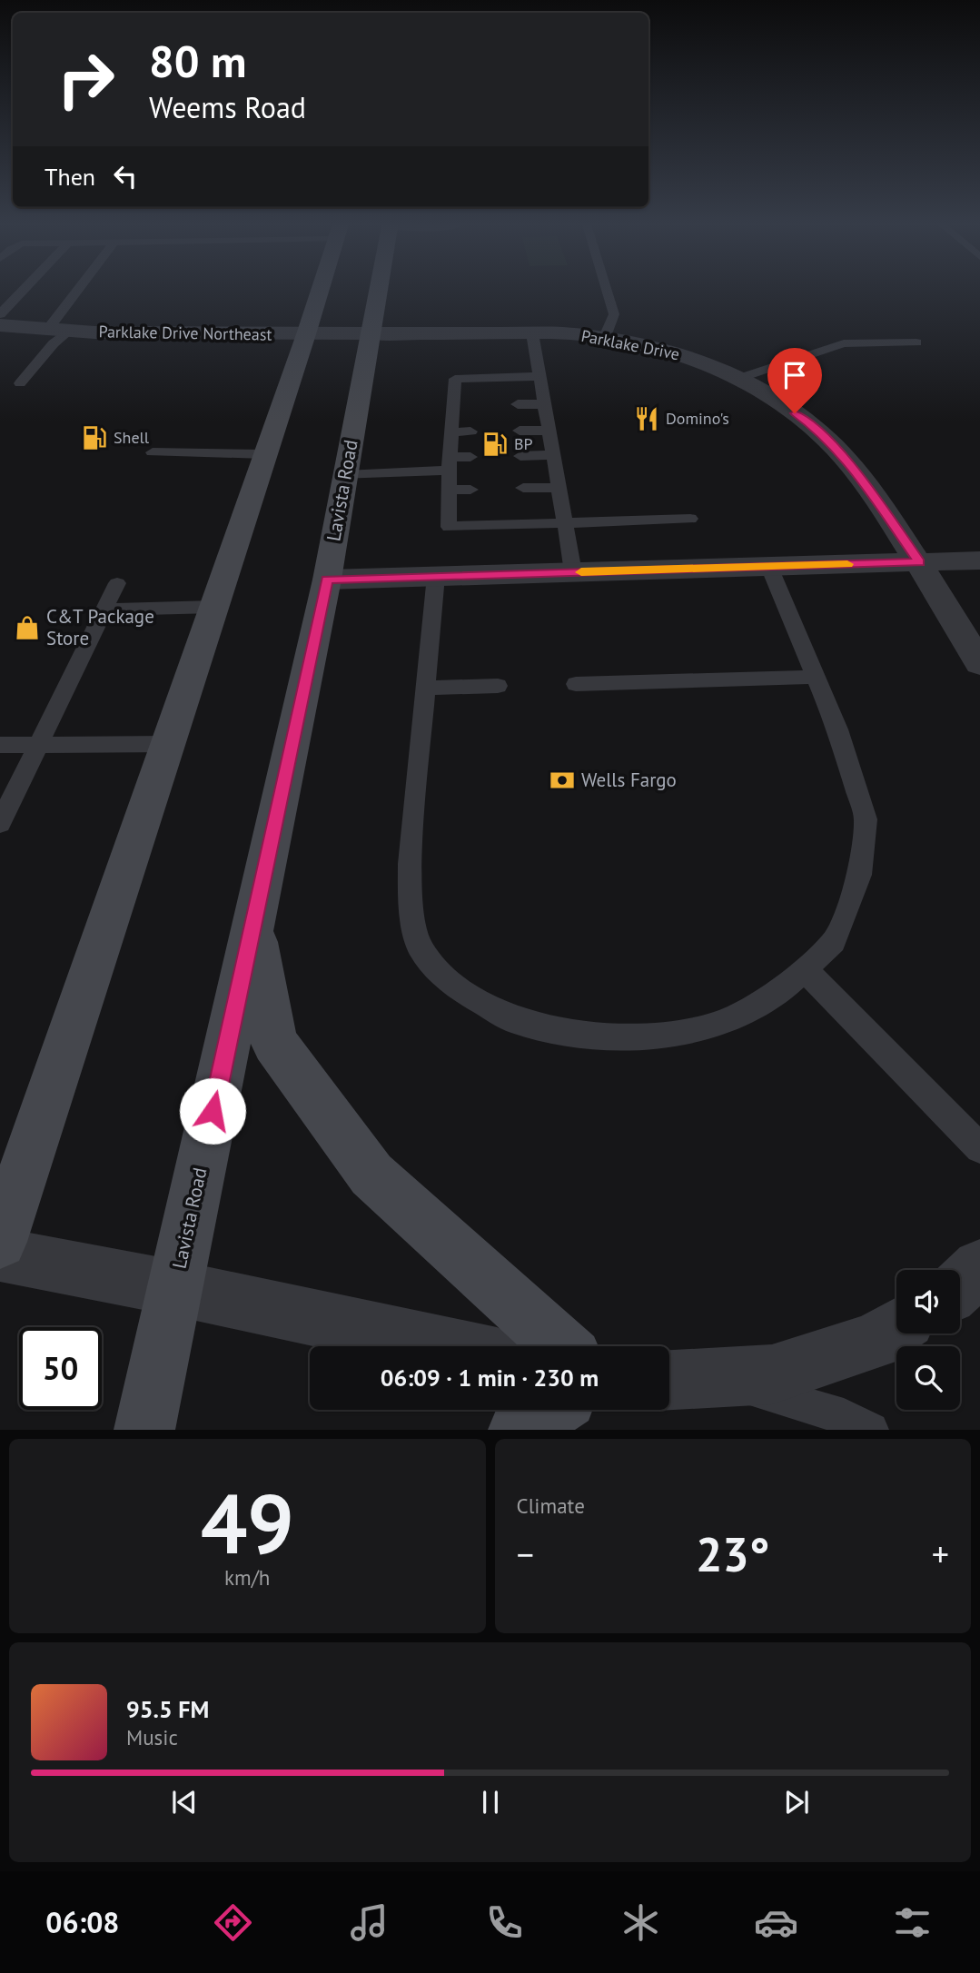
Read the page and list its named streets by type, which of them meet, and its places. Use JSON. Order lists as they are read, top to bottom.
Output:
{
  "streets": {
    "main road": ["Lavista Road"],
    "street": ["Parklake Drive Northeast", "Parklake Drive"]
  },
  "crossings": [
    ["Parklake Drive Northeast", "Parklake Drive"],
    ["Parklake Drive Northeast", "Lavista Road"],
    ["Parklake Drive", "Lavista Road"]
  ],
  "places": {
    "restaurant": ["Domino's"],
    "fuel station": ["Shell", "BP"],
    "shop": ["C&T Package Store"],
    "bank": ["Wells Fargo"]
  },
  "page": {
    "turn": ["80 m", "Weems Road"],
    "then": "Then",
    "limit": "50",
    "trip": "06:09 · 1 min · 230 m",
    "tile": [
      ["49", "km/h"],
      "Climate"
    ],
    "heat": ["−", "23°", "+"],
    "song": ["95.5 FM", "Music"],
    "tabs": "06:08"
  }
}
